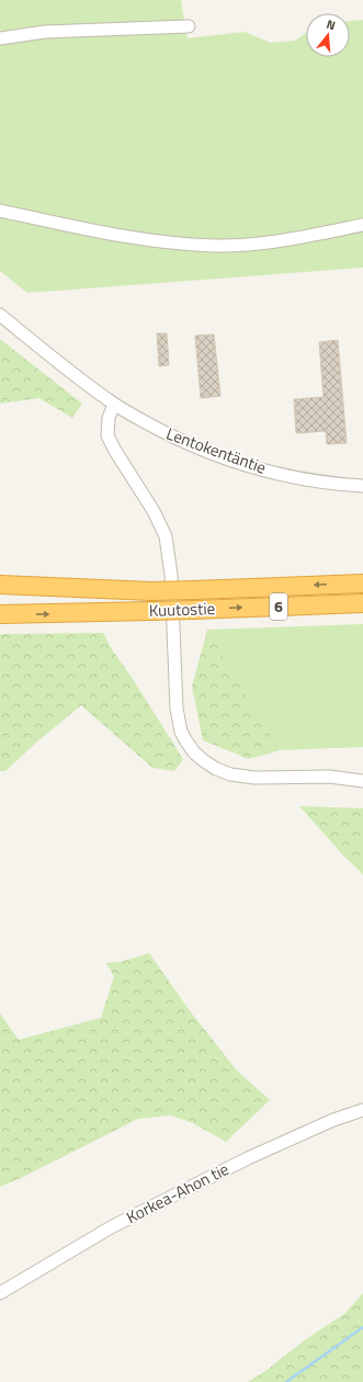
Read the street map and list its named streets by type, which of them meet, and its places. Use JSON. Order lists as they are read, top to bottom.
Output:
{
  "streets": {
    "highway": ["6", "Kuutostie"],
    "street": ["Lentokentäntie", "Korkea-Ahon tie"]
  },
  "north": "top"
}
